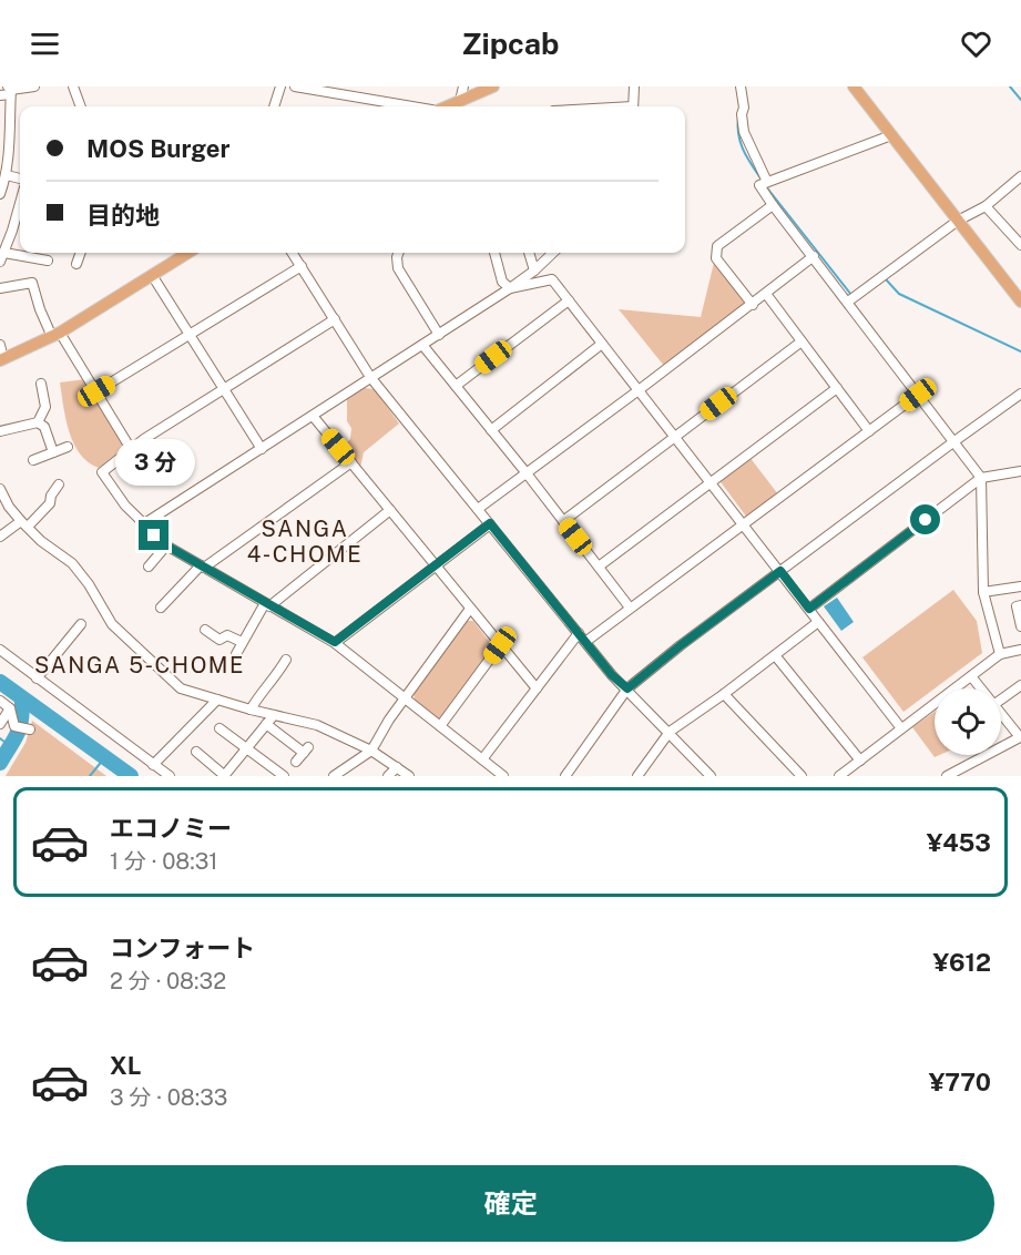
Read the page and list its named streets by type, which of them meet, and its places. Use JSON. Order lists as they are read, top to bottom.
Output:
{
  "districts": ["SANGA 4-CHOME", "SANGA 5-CHOME"],
  "page": {
    "header": "Zipcab",
    "banner": ["MOS Burger", "目的地"],
    "bubble": "3 分",
    "list": [
      {
        "name": "エコノミー",
        "note": "1 分 · 08:31",
        "value": "¥453"
      },
      {
        "name": "コンフォート",
        "note": "2 分 · 08:32",
        "value": "¥612"
      },
      {
        "name": "XL",
        "note": "3 分 · 08:33",
        "value": "¥770"
      }
    ],
    "buttons": "確定"
  }
}
